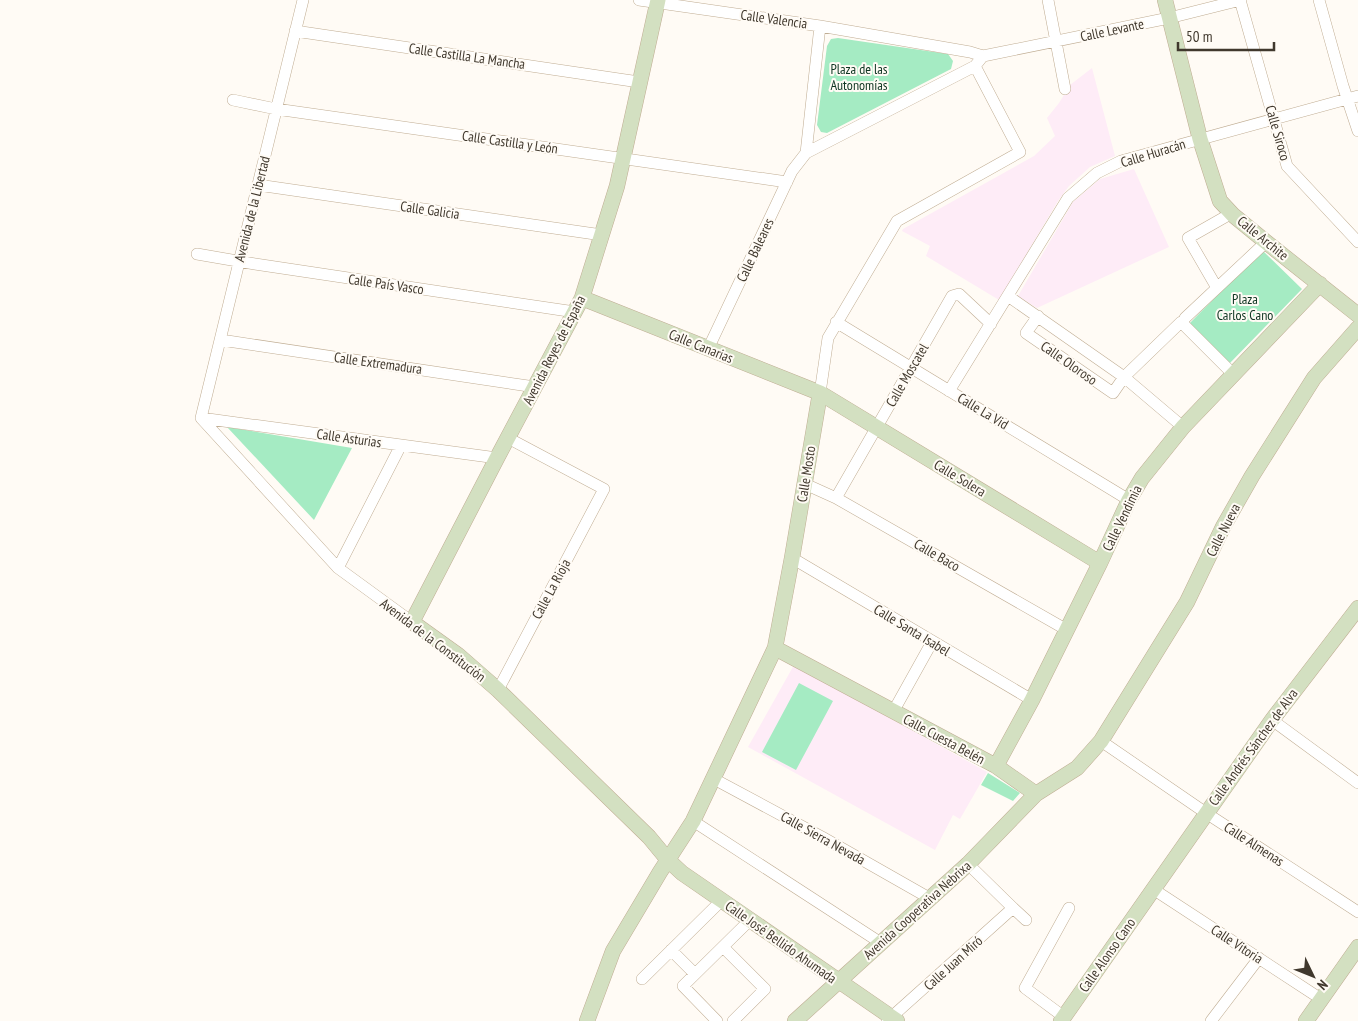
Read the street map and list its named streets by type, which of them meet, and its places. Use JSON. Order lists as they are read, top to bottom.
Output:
{
  "streets": {
    "street": [
      "Calle Valencia",
      "Calle Levante",
      "Calle Castilla La Mancha",
      "Calle Siroco",
      "Calle Castilla y León",
      "Calle Huracán",
      "Avenida de la Libertad",
      "Calle Galicia",
      "Calle Archite",
      "Calle Baleares",
      "Calle País Vasco",
      "Calle Canarias",
      "Avenida Reyes de España",
      "Calle Extremadura",
      "Calle Oloroso",
      "Calle Moscatel",
      "Calle La Vid",
      "Calle Asturias",
      "Calle Mosto",
      "Calle Solera",
      "Calle Vendimia",
      "Calle Nueva",
      "Calle Baco",
      "Calle La Rioja",
      "Calle Santa Isabel",
      "Avenida de la Constitución",
      "Calle Cuesta Belén",
      "Calle Andrés Sánchez de Alva",
      "Calle Sierra Nevada",
      "Calle Almenas",
      "Avenida Cooperativa Nebrixa",
      "Calle José Bellido Ahumada",
      "Calle Vitoria",
      "Calle Alonso Cano",
      "Calle Juan Miró"
    ]
  },
  "crossings": [
    ["Calle Valencia", "Avenida Reyes de España"],
    ["Calle Levante", "Calle Siroco"],
    ["Calle Levante", "Calle Archite"],
    ["Calle Castilla La Mancha", "Avenida de la Libertad"],
    ["Calle Castilla La Mancha", "Avenida Reyes de España"],
    ["Calle Siroco", "Calle Huracán"],
    ["Calle Castilla y León", "Avenida de la Libertad"],
    ["Calle Castilla y León", "Calle Baleares"],
    ["Calle Castilla y León", "Avenida Reyes de España"],
    ["Calle Huracán", "Calle Archite"],
    ["Calle Huracán", "Calle Oloroso"],
    ["Calle Huracán", "Calle Moscatel"],
    ["Calle Huracán", "Calle La Vid"],
    ["Avenida de la Libertad", "Calle Galicia"],
    ["Avenida de la Libertad", "Calle País Vasco"],
    ["Avenida de la Libertad", "Calle Extremadura"],
    ["Avenida de la Libertad", "Calle Asturias"],
    ["Avenida de la Libertad", "Avenida de la Constitución"],
    ["Calle Galicia", "Avenida Reyes de España"],
    ["Calle Archite", "Calle Vendimia"],
    ["Calle Baleares", "Calle Canarias"],
    ["Calle País Vasco", "Avenida Reyes de España"],
    ["Calle Canarias", "Avenida Reyes de España"],
    ["Calle Canarias", "Calle Mosto"],
    ["Calle Canarias", "Calle Solera"],
    ["Avenida Reyes de España", "Calle Extremadura"],
    ["Avenida Reyes de España", "Calle Asturias"],
    ["Avenida Reyes de España", "Calle La Rioja"],
    ["Avenida Reyes de España", "Avenida de la Constitución"],
    ["Calle Oloroso", "Calle Vendimia"],
    ["Calle Moscatel", "Calle La Vid"],
    ["Calle Moscatel", "Calle Solera"],
    ["Calle Moscatel", "Calle Baco"],
    ["Calle La Vid", "Calle Mosto"],
    ["Calle La Vid", "Calle Vendimia"],
    ["Calle Asturias", "Avenida de la Constitución"],
    ["Calle Mosto", "Calle Solera"],
    ["Calle Mosto", "Calle Baco"],
    ["Calle Mosto", "Calle Santa Isabel"],
    ["Calle Mosto", "Avenida de la Constitución"],
    ["Calle Mosto", "Calle Cuesta Belén"],
    ["Calle Mosto", "Calle Sierra Nevada"],
    ["Calle Mosto", "Calle José Bellido Ahumada"],
    ["Calle Solera", "Calle Vendimia"],
    ["Calle Vendimia", "Calle Baco"],
    ["Calle Vendimia", "Calle Santa Isabel"],
    ["Calle Vendimia", "Calle Cuesta Belén"],
    ["Calle Nueva", "Calle Almenas"],
    ["Calle La Rioja", "Avenida de la Constitución"],
    ["Avenida de la Constitución", "Calle José Bellido Ahumada"],
    ["Calle Cuesta Belén", "Avenida Cooperativa Nebrixa"],
    ["Calle Andrés Sánchez de Alva", "Calle Almenas"],
    ["Calle Andrés Sánchez de Alva", "Calle Vitoria"],
    ["Calle Andrés Sánchez de Alva", "Calle Alonso Cano"],
    ["Calle Sierra Nevada", "Avenida Cooperativa Nebrixa"],
    ["Avenida Cooperativa Nebrixa", "Calle José Bellido Ahumada"],
    ["Calle José Bellido Ahumada", "Calle Juan Miró"],
    ["Calle Vitoria", "Calle Alonso Cano"]
  ],
  "parks": ["Plaza de las Autonomías", "Plaza Carlos Cano"],
  "scale_bar": "50 m",
  "north": "bottom right"
}
